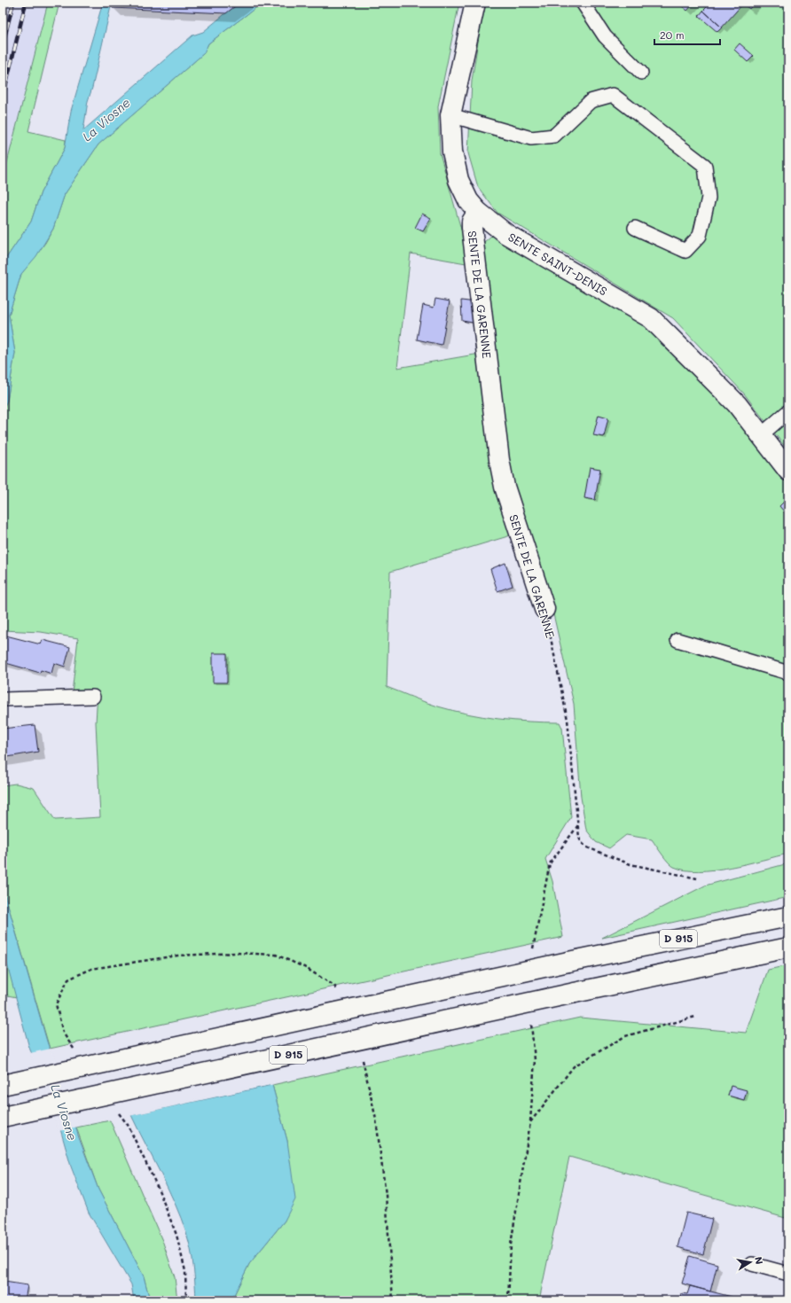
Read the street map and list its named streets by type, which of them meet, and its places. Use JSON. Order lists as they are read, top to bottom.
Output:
{
  "streets": {
    "main road": ["SENTE SAINT-DENIS", "SENTE DE LA GARENNE", "D 915"]
  },
  "crossings": [
    ["SENTE SAINT-DENIS", "SENTE DE LA GARENNE"]
  ],
  "water": ["La Viosne"],
  "scale_bar": "20 m",
  "north": "right"
}
